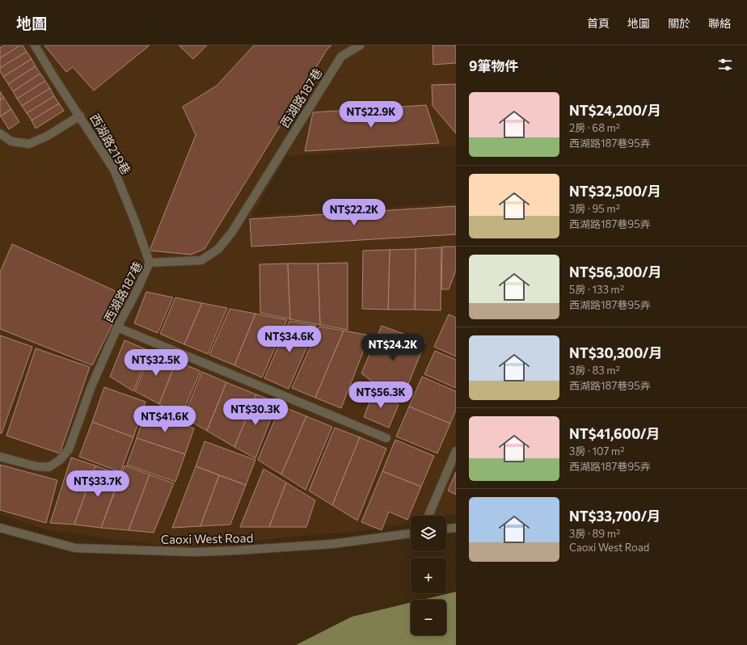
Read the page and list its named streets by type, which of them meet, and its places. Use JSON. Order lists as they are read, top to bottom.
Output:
{
  "streets": {
    "street": ["西湖路187巷", "西湖路219巷", "Caoxi West Road"]
  },
  "crossings": [
    ["西湖路187巷", "西湖路219巷"]
  ],
  "page": {
    "header": "地圖",
    "nav": [
      "首頁",
      "地圖",
      "關於",
      "聯絡"
    ],
    "heading": "9筆物件",
    "list": [
      {
        "name": "NT$24,200/月",
        "note": "2房 · 68 m² · 西湖路187巷95弄"
      },
      {
        "name": "NT$32,500/月",
        "note": "3房 · 95 m² · 西湖路187巷95弄"
      },
      {
        "name": "NT$56,300/月",
        "note": "5房 · 133 m² · 西湖路187巷95弄"
      },
      {
        "name": "NT$30,300/月",
        "note": "3房 · 83 m² · 西湖路187巷95弄"
      },
      {
        "name": "NT$41,600/月",
        "note": "3房 · 107 m² · 西湖路187巷95弄"
      },
      {
        "name": "NT$33,700/月",
        "note": "3房 · 89 m² · Caoxi West Road"
      }
    ],
    "price": [
      "NT$22.9K",
      "NT$22.2K",
      "NT$34.6K",
      "NT$24.2K",
      "NT$32.5K",
      "NT$56.3K",
      "NT$30.3K",
      "NT$41.6K",
      "NT$33.7K"
    ],
    "map_buttons": ["+", "−"]
  }
}
